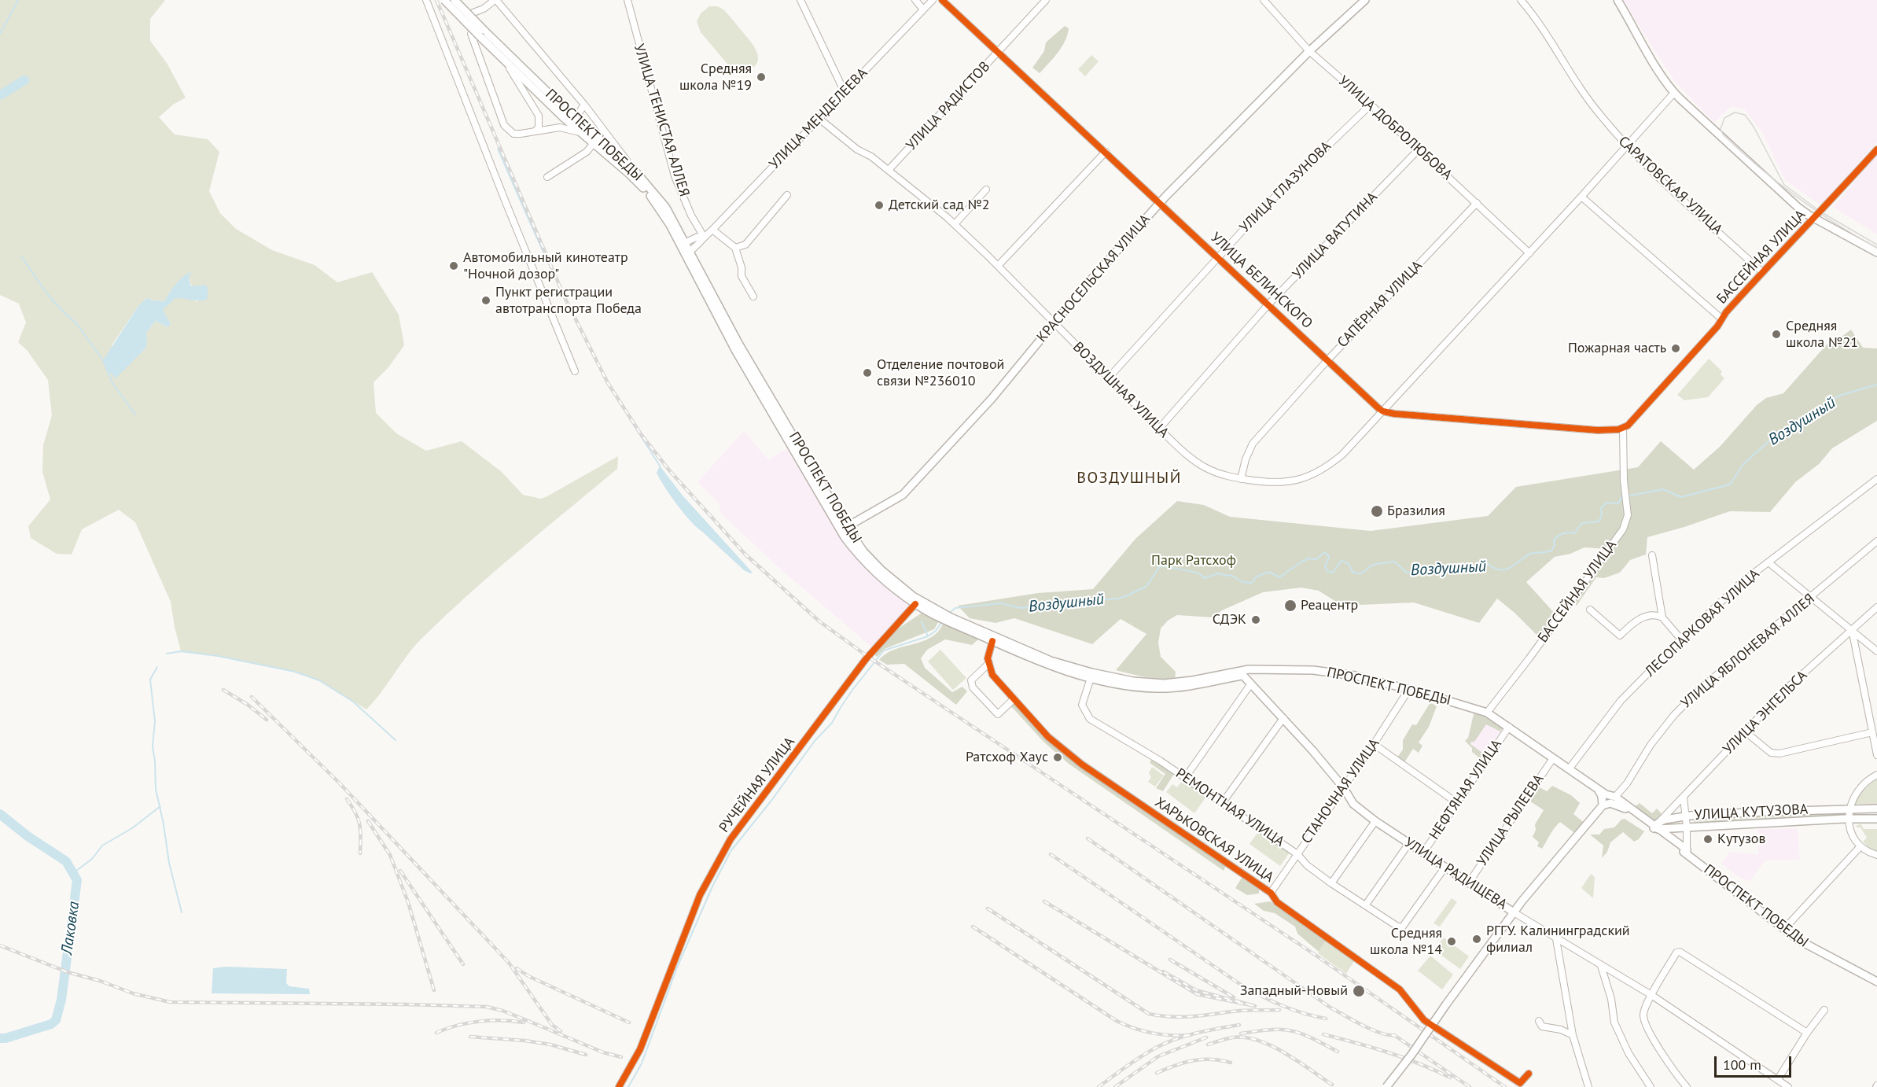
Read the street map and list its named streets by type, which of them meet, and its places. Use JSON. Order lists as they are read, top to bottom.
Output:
{
  "streets": {
    "main road": [
      "ПРОСПЕКТ ПОБЕДЫ",
      "КРАСНОСЕЛЬСКАЯ УЛИЦА",
      "УЛИЦА КУТУЗОВА",
      "УЛИЦА РАДИЩЕВА"
    ],
    "street": [
      "УЛИЦА РАДИСТОВ",
      "УЛИЦА МЕНДЕЛЕЕВА",
      "УЛИЦА ТЕНИСТАЯ АЛЛЕЯ",
      "УЛИЦА ДОБРОЛЮБОВА",
      "САРАТОВСКАЯ УЛИЦА",
      "УЛИЦА ГЛАЗУНОВА",
      "УЛИЦА ВАТУТИНА",
      "БАССЕЙНАЯ УЛИЦА",
      "УЛИЦА БЕЛИНСКОГО",
      "САПЁРНАЯ УЛИЦА",
      "ВОЗДУШНАЯ УЛИЦА",
      "ЛЕСОПАРКОВАЯ УЛИЦА",
      "УЛИЦА ЯБЛОНЕВАЯ АЛЛЕЯ",
      "УЛИЦА ЭНГЕЛЬСА",
      "РУЧЕЙНАЯ УЛИЦА",
      "НЕФТЯНАЯ УЛИЦА",
      "СТАНОЧНАЯ УЛИЦА",
      "РЕМОНТНАЯ УЛИЦА",
      "УЛИЦА РЫЛЕЕВА",
      "ХАРЬКОВСКАЯ УЛИЦА"
    ]
  },
  "crossings": [
    ["УЛИЦА РАДИСТОВ", "УЛИЦА БЕЛИНСКОГО"],
    ["УЛИЦА РАДИСТОВ", "ВОЗДУШНАЯ УЛИЦА"],
    ["УЛИЦА МЕНДЕЛЕЕВА", "УЛИЦА ТЕНИСТАЯ АЛЛЕЯ"],
    ["УЛИЦА МЕНДЕЛЕЕВА", "ПРОСПЕКТ ПОБЕДЫ"],
    ["УЛИЦА МЕНДЕЛЕЕВА", "ВОЗДУШНАЯ УЛИЦА"],
    ["УЛИЦА ДОБРОЛЮБОВА", "УЛИЦА ГЛАЗУНОВА"],
    ["УЛИЦА ДОБРОЛЮБОВА", "УЛИЦА ВАТУТИНА"],
    ["УЛИЦА ДОБРОЛЮБОВА", "КРАСНОСЕЛЬСКАЯ УЛИЦА"],
    ["УЛИЦА ДОБРОЛЮБОВА", "САПЁРНАЯ УЛИЦА"],
    ["УЛИЦА ДОБРОЛЮБОВА", "ВОЗДУШНАЯ УЛИЦА"],
    ["ПРОСПЕКТ ПОБЕДЫ", "БАССЕЙНАЯ УЛИЦА"],
    ["ПРОСПЕКТ ПОБЕДЫ", "КРАСНОСЕЛЬСКАЯ УЛИЦА"],
    ["ПРОСПЕКТ ПОБЕДЫ", "ЛЕСОПАРКОВАЯ УЛИЦА"],
    ["ПРОСПЕКТ ПОБЕДЫ", "УЛИЦА ЯБЛОНЕВАЯ АЛЛЕЯ"],
    ["ПРОСПЕКТ ПОБЕДЫ", "УЛИЦА ЭНГЕЛЬСА"],
    ["ПРОСПЕКТ ПОБЕДЫ", "РУЧЕЙНАЯ УЛИЦА"],
    ["ПРОСПЕКТ ПОБЕДЫ", "НЕФТЯНАЯ УЛИЦА"],
    ["ПРОСПЕКТ ПОБЕДЫ", "СТАНОЧНАЯ УЛИЦА"],
    ["ПРОСПЕКТ ПОБЕДЫ", "РЕМОНТНАЯ УЛИЦА"],
    ["ПРОСПЕКТ ПОБЕДЫ", "УЛИЦА КУТУЗОВА"],
    ["ПРОСПЕКТ ПОБЕДЫ", "УЛИЦА РЫЛЕЕВА"],
    ["ПРОСПЕКТ ПОБЕДЫ", "УЛИЦА РАДИЩЕВА"],
    ["САРАТОВСКАЯ УЛИЦА", "БАССЕЙНАЯ УЛИЦА"],
    ["САРАТОВСКАЯ УЛИЦА", "ВОЗДУШНАЯ УЛИЦА"],
    ["УЛИЦА ГЛАЗУНОВА", "УЛИЦА БЕЛИНСКОГО"],
    ["УЛИЦА ГЛАЗУНОВА", "ВОЗДУШНАЯ УЛИЦА"],
    ["УЛИЦА ВАТУТИНА", "УЛИЦА БЕЛИНСКОГО"],
    ["УЛИЦА ВАТУТИНА", "ВОЗДУШНАЯ УЛИЦА"],
    ["КРАСНОСЕЛЬСКАЯ УЛИЦА", "УЛИЦА БЕЛИНСКОГО"],
    ["КРАСНОСЕЛЬСКАЯ УЛИЦА", "ВОЗДУШНАЯ УЛИЦА"],
    ["УЛИЦА БЕЛИНСКОГО", "САПЁРНАЯ УЛИЦА"],
    ["УЛИЦА БЕЛИНСКОГО", "ВОЗДУШНАЯ УЛИЦА"],
    ["САПЁРНАЯ УЛИЦА", "ВОЗДУШНАЯ УЛИЦА"],
    ["УЛИЦА ЭНГЕЛЬСА", "УЛИЦА КУТУЗОВА"],
    ["НЕФТЯНАЯ УЛИЦА", "УЛИЦА РАДИЩЕВА"],
    ["СТАНОЧНАЯ УЛИЦА", "РЕМОНТНАЯ УЛИЦА"],
    ["СТАНОЧНАЯ УЛИЦА", "ХАРЬКОВСКАЯ УЛИЦА"],
    ["СТАНОЧНАЯ УЛИЦА", "УЛИЦА РАДИЩЕВА"],
    ["РЕМОНТНАЯ УЛИЦА", "УЛИЦА РАДИЩЕВА"],
    ["УЛИЦА РЫЛЕЕВА", "УЛИЦА РАДИЩЕВА"]
  ],
  "districts": ["ВОЗДУШНЫЙ"],
  "water": ["Воздушный", "Лаковка"],
  "parks": ["Парк Ратсхоф"],
  "places": [
    "Средняя школа №19",
    "Детский сад №2",
    "Автомобильный кинотеатр \"Ночной дозор\"",
    "Пункт регистрации автотранспорта Победа",
    "Средняя школа №21",
    "Пожарная часть",
    "Отделение почтовой связи №236010",
    "Бразилия",
    "Реацентр",
    "СДЭК",
    "Ратсхоф Хаус",
    "Кутузов",
    "РГГУ. Калининградский филиал",
    "Средняя школа №14",
    "Западный-Новый"
  ],
  "scale_bar": "100 m"
}
